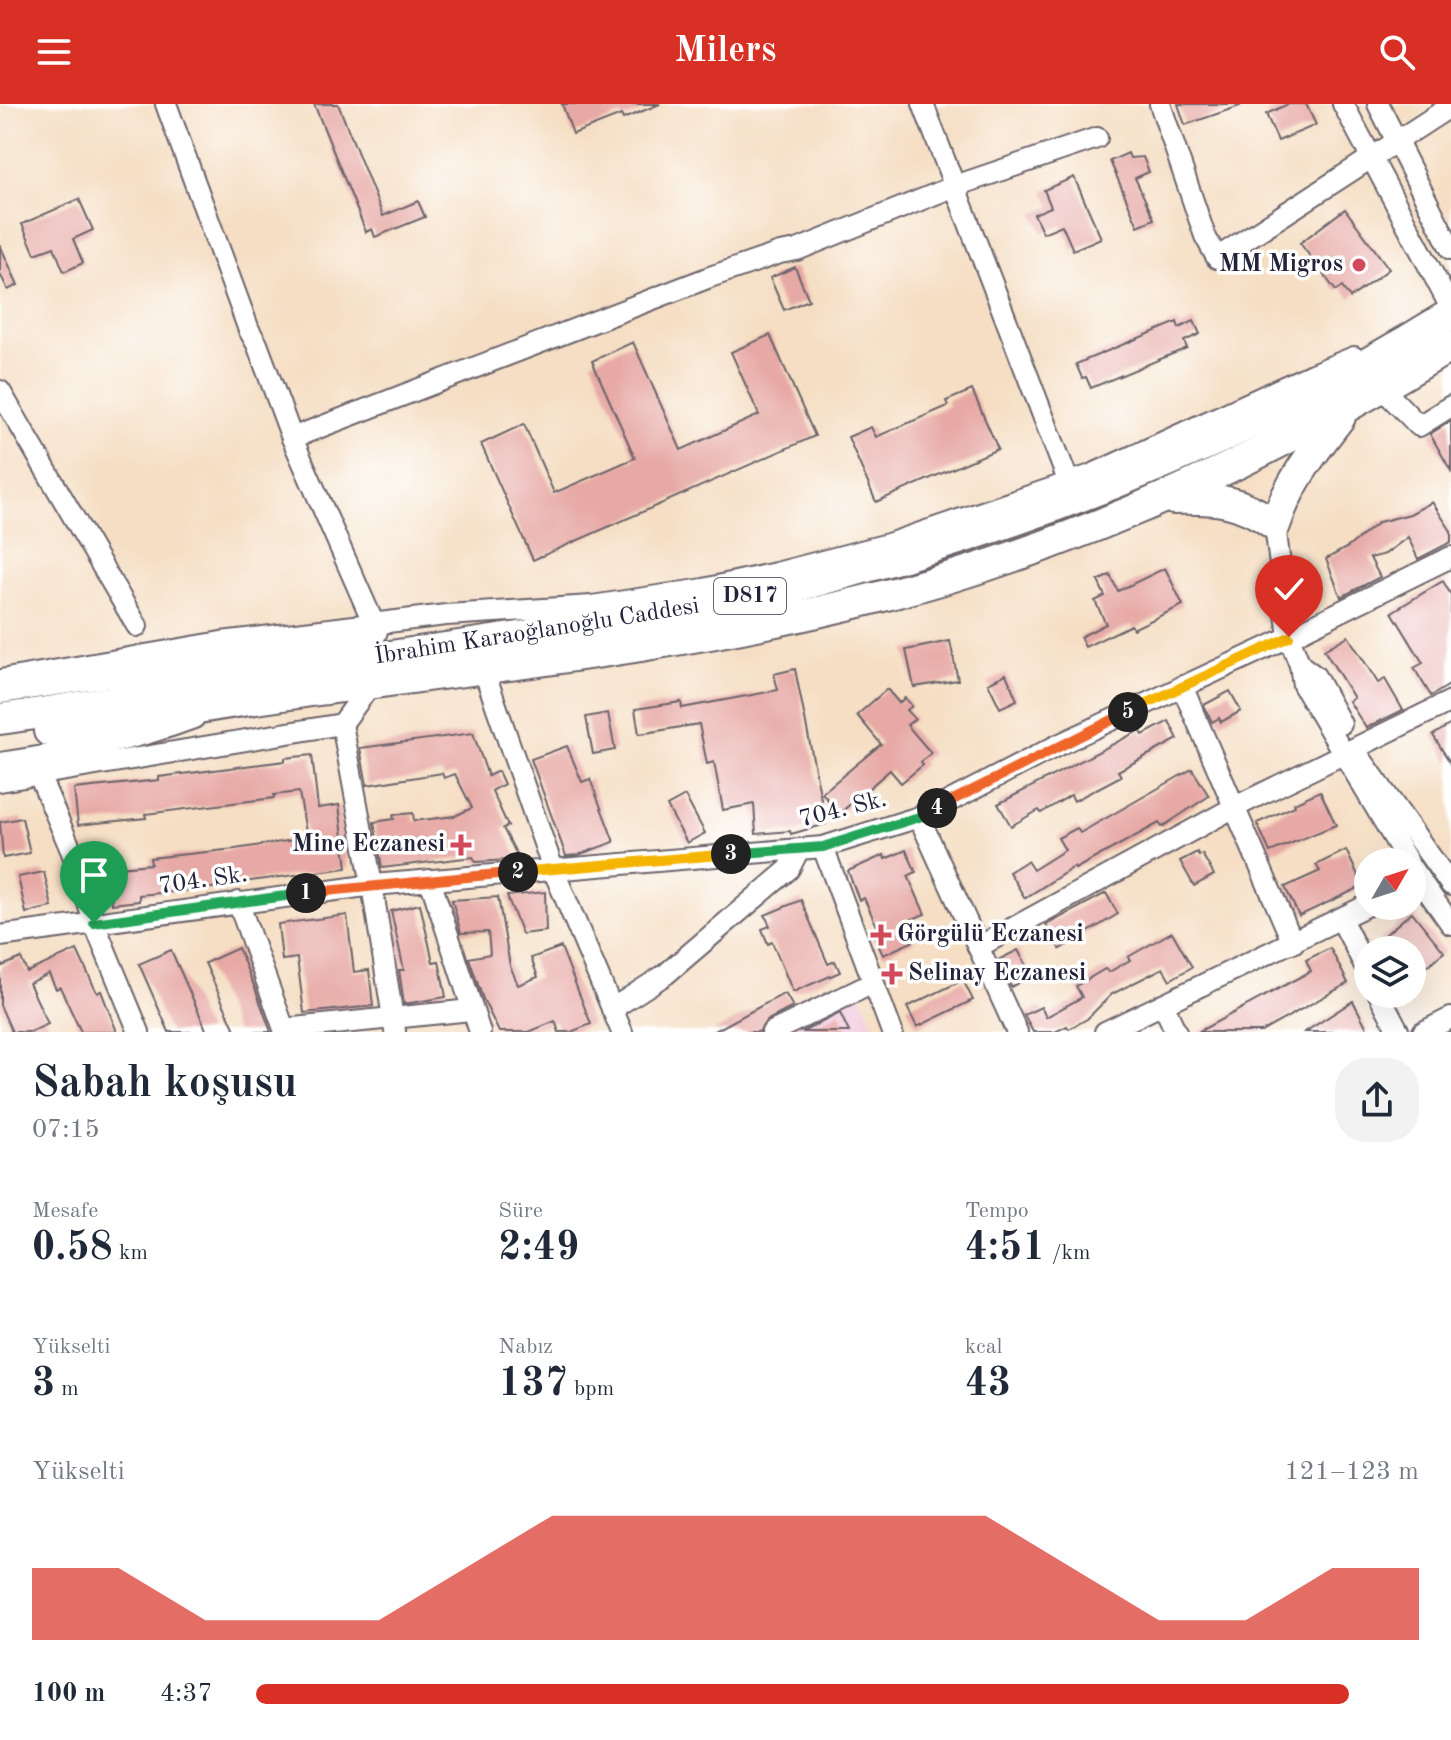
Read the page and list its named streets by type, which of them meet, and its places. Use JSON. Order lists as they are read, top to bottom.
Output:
{
  "streets": {
    "highway": ["D817", "İbrahim Karaoğlanoğlu Caddesi"],
    "street": ["704. Sk."]
  },
  "places": {
    "other": ["MM Migros"],
    "health": ["Mine Eczanesi", "Görgülü Eczanesi", "Selinay Eczanesi"]
  },
  "north": "top right",
  "page": {
    "header": "Milers",
    "pins": [
      "5",
      "4",
      "3",
      "2",
      "1"
    ],
    "heading": ["Sabah koşusu", "07:15"],
    "stats": [
      ["Mesafe", "0.58 km"],
      ["Süre", "2:49"],
      ["Tempo", "4:51 /km"],
      ["Yükselti", "3 m"],
      ["Nabız", "137 bpm"],
      ["kcal", "43"]
    ],
    "chart": ["Yükselti", "121–123 m"],
    "list": [
      {
        "name": "100 m",
        "note": "4:37"
      }
    ]
  }
}
